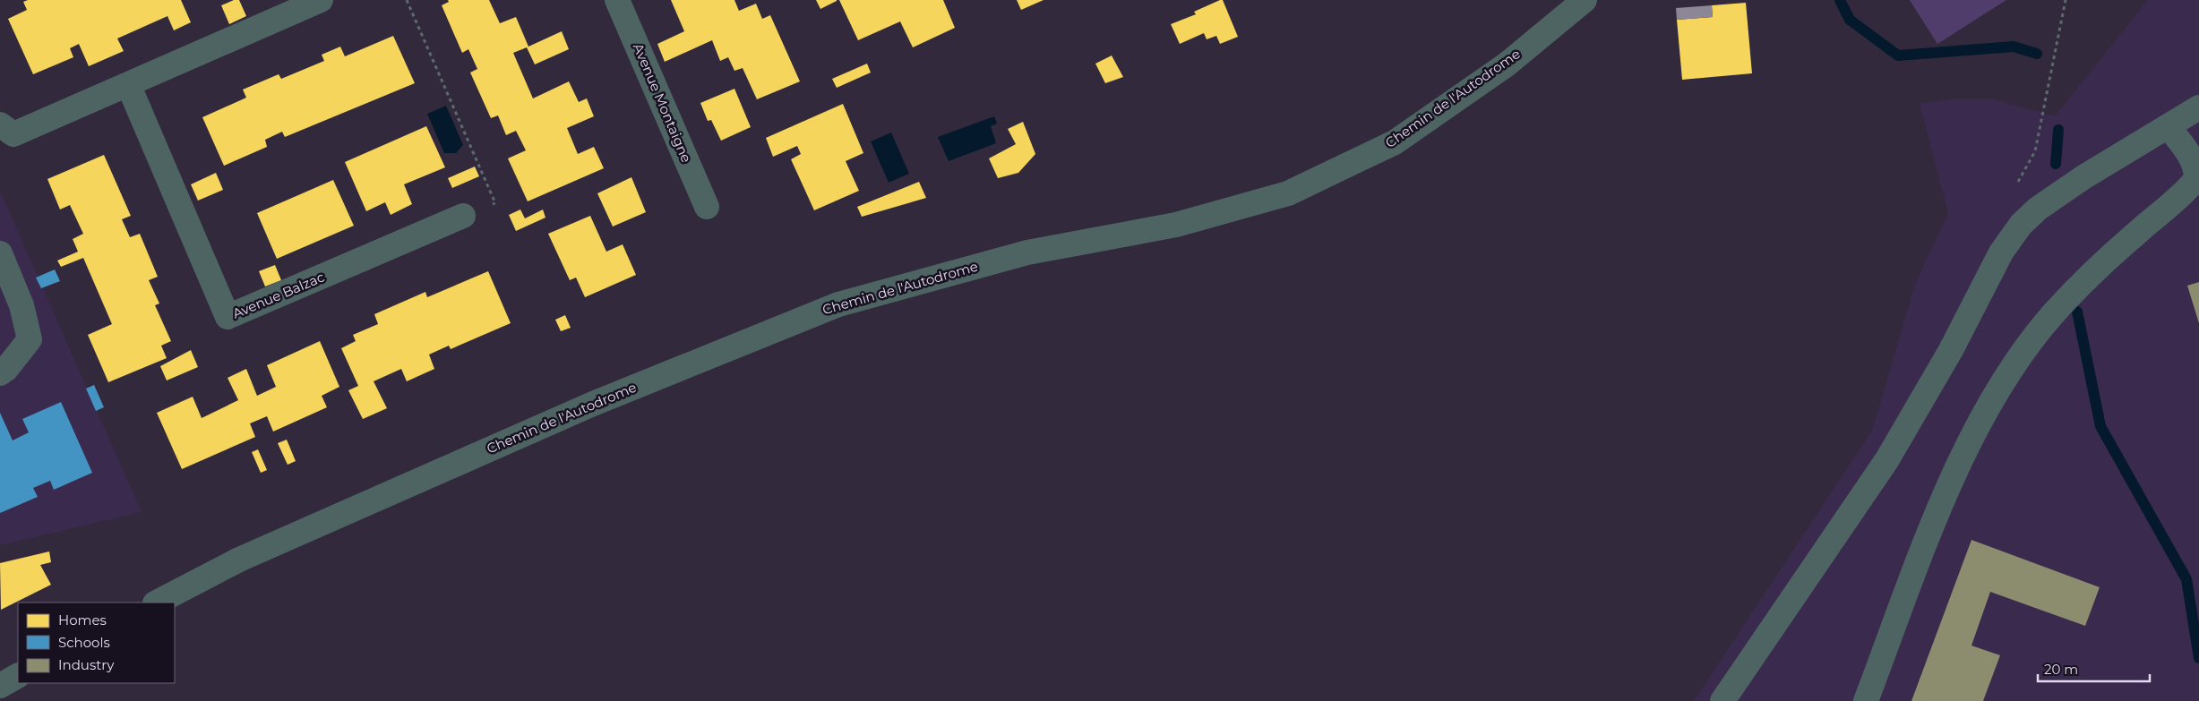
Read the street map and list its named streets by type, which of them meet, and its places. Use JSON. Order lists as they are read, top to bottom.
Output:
{
  "streets": {
    "street": ["Chemin de l'Autodrome", "Avenue Montaigne", "Avenue Balzac"]
  },
  "legend": ["Homes", "Schools", "Industry"],
  "scale_bar": "20 m"
}
